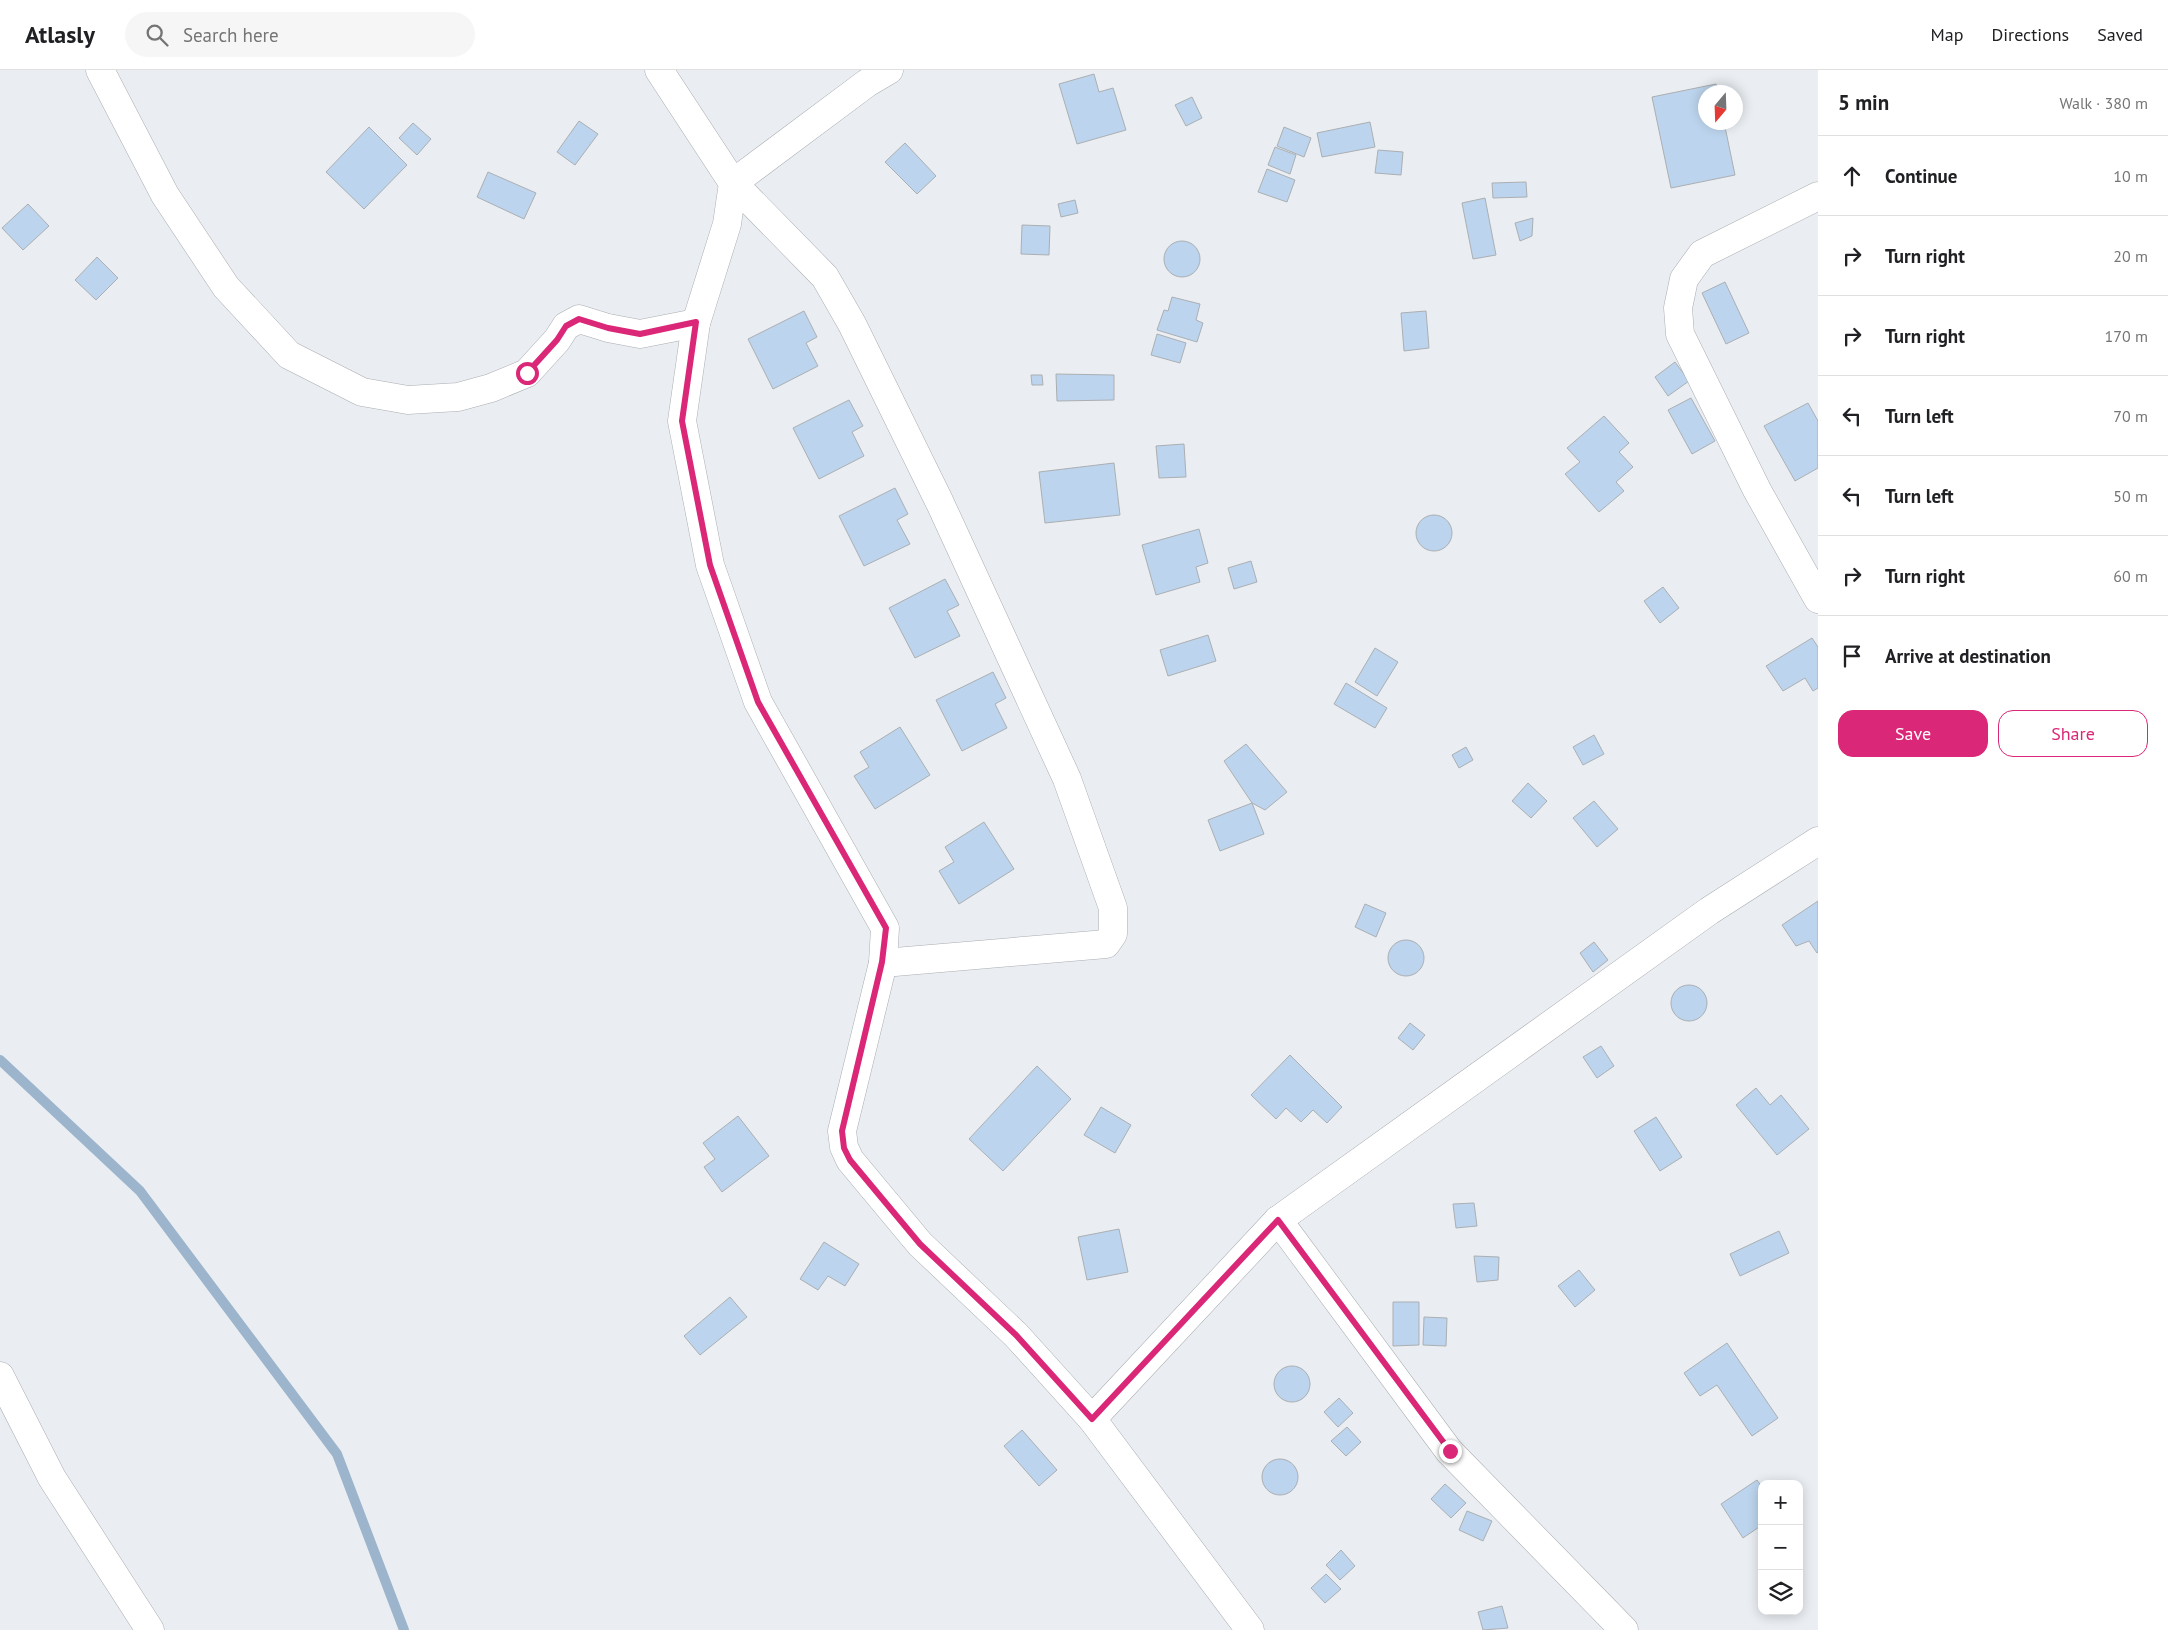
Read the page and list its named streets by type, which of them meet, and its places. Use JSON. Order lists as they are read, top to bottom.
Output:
{
  "north": "bottom",
  "page": {
    "header": "Atlasly",
    "search": "Search here",
    "nav": ["Map", "Directions", "Saved"],
    "heading": ["5 min", "Walk · 380 m"],
    "list": [
      ["Continue", "10 m"],
      ["Turn right", "20 m"],
      ["Turn right", "170 m"],
      ["Turn left", "70 m"],
      ["Turn left", "50 m"],
      ["Turn right", "60 m"],
      "Arrive at destination"
    ],
    "buttons": ["Save", "Share"],
    "map_buttons": ["+", "−"]
  }
}
